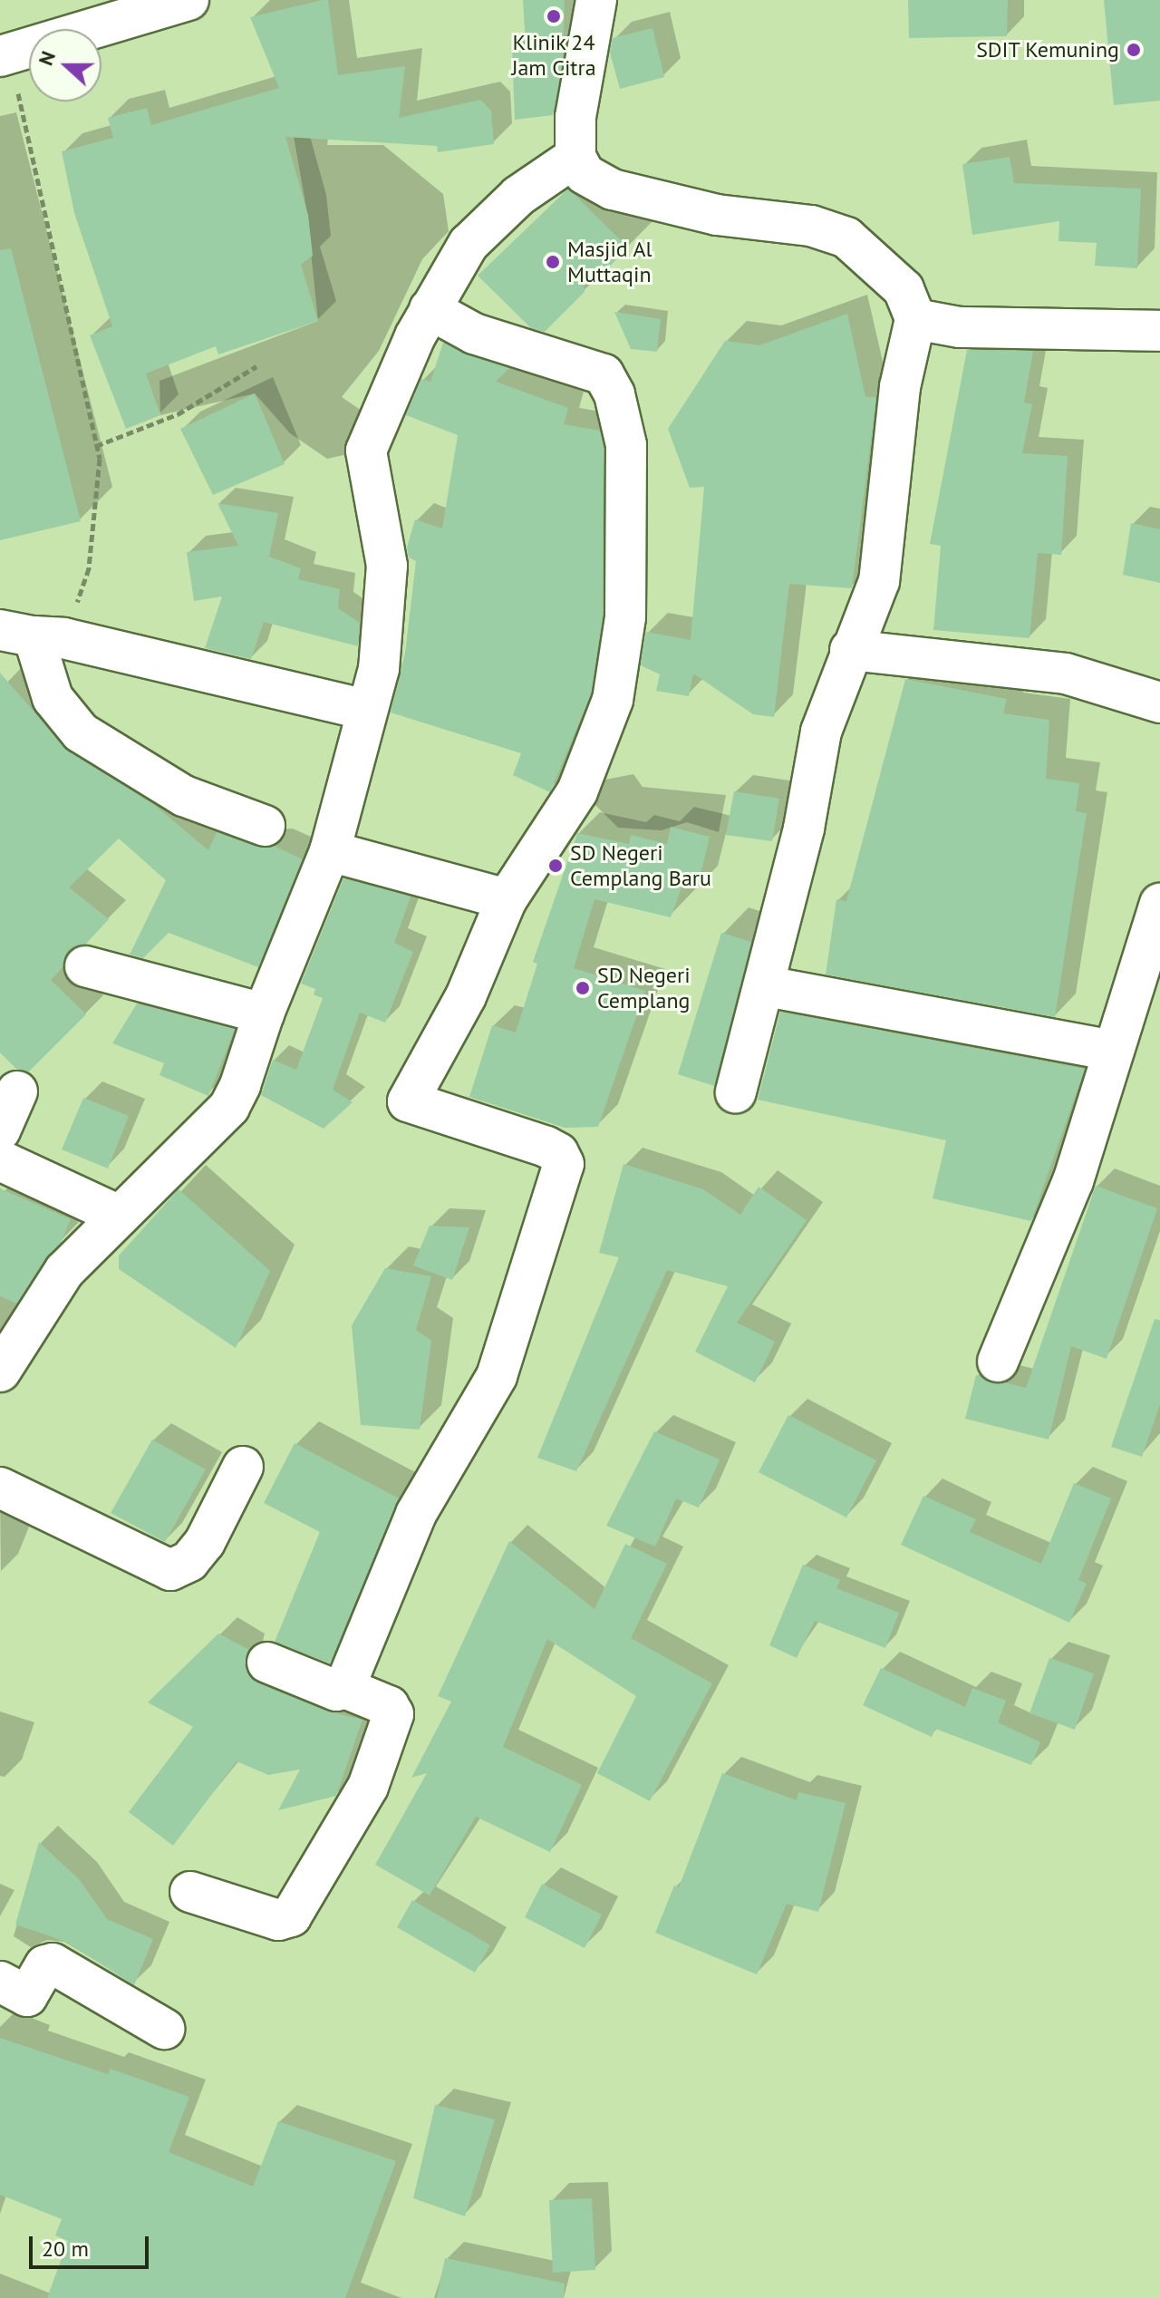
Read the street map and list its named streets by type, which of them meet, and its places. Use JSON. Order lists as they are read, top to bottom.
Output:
{
  "places": [
    "Klinik 24 Jam Citra",
    "SDIT Kemuning",
    "Masjid Al Muttaqin",
    "SD Negeri Cemplang Baru",
    "SD Negeri Cemplang"
  ],
  "scale_bar": "20 m",
  "north": "left"
}
